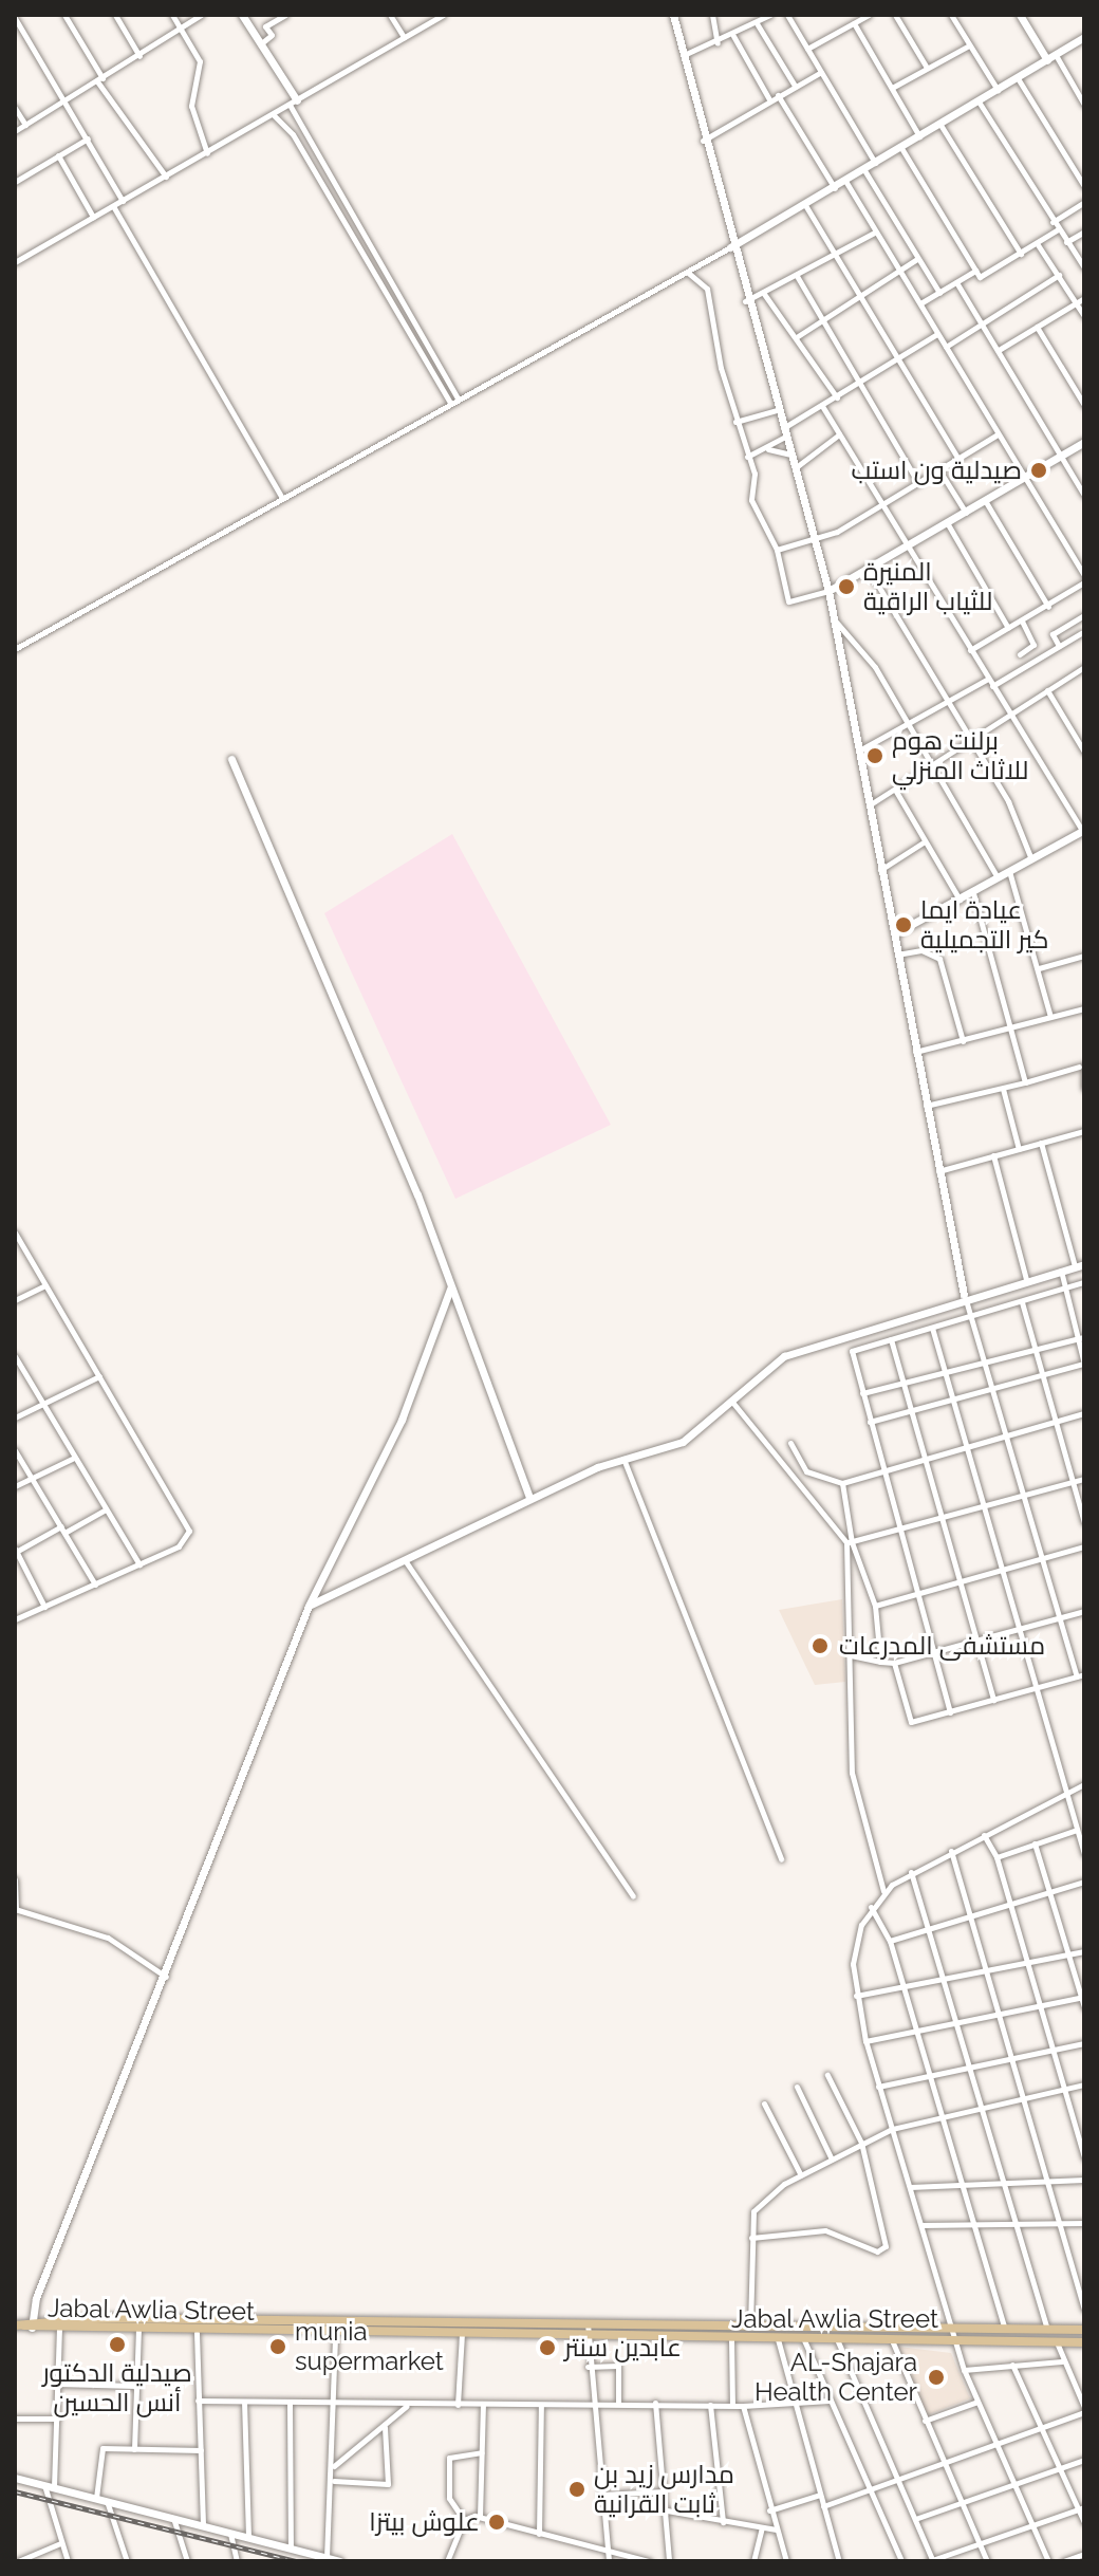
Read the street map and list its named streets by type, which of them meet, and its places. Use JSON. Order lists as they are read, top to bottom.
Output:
{
  "streets": {
    "main road": ["Jabal Awlia Street"]
  },
  "places": [
    "صيدلية ون استب",
    "المنيرة للثياب الراقية",
    "برلنت هوم للاثاث المنزلي",
    "عيادة ايما كير التجميلية",
    "مستشفى المدرعات",
    "صيدلية الدكتور أنس الحسين",
    "munia supermarket",
    "عابدين سنتر",
    "AL-Shajara Health Center",
    "مدارس زيد بن ثابت القرانية",
    "علوش بيتزا"
  ]
}
